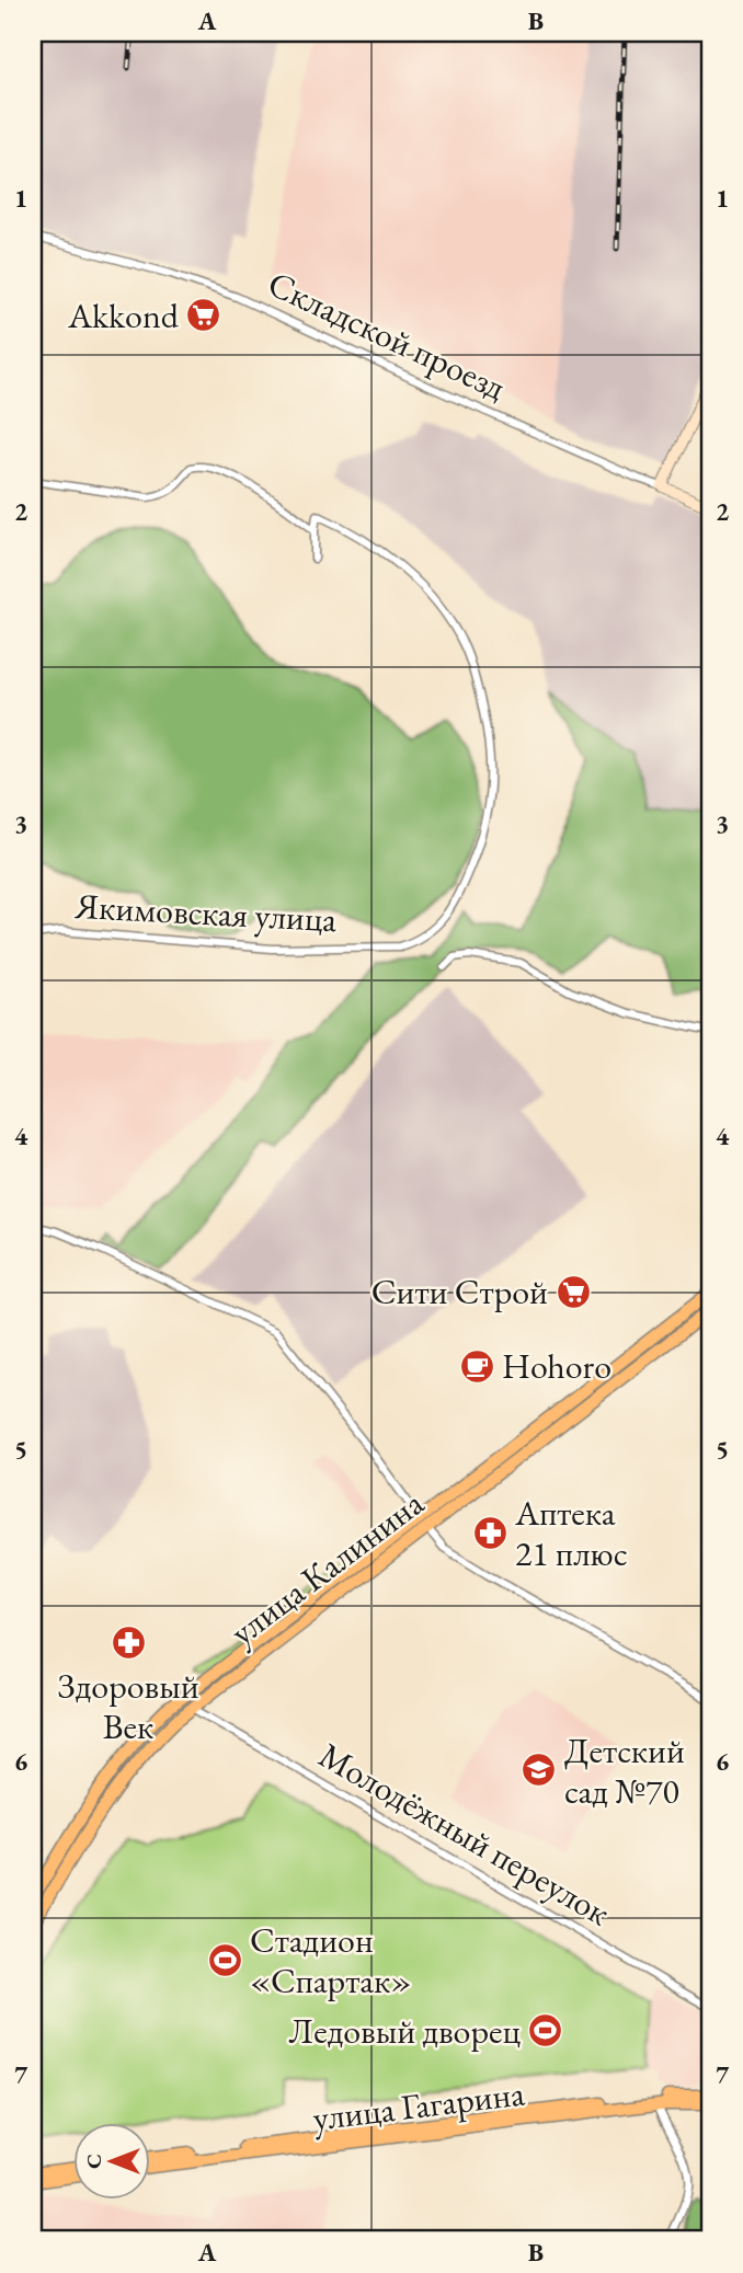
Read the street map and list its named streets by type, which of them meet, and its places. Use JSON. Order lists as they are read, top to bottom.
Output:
{
  "streets": {
    "main road": ["улица Калинина", "улица Гагарина"],
    "street": ["Складской проезд", "Якимовская улица", "Молодёжный переулок"]
  },
  "crossings": [
    ["улица Калинина", "Молодёжный переулок"]
  ],
  "places": {
    "supermarket": ["Akkond", "Сити Строй"],
    "cafe": ["Hohoro"],
    "pharmacy": ["Аптека 21 плюс", "Здоровый Век"],
    "school or university": ["Детский сад №70"],
    "sports": ["Стадион «Спартак»", "Ледовый дворец"]
  },
  "north": "left",
  "grid": {
    "columns": ["A", "B"],
    "rows": [
      "1",
      "2",
      "3",
      "4",
      "5",
      "6",
      "7"
    ]
  }
}
